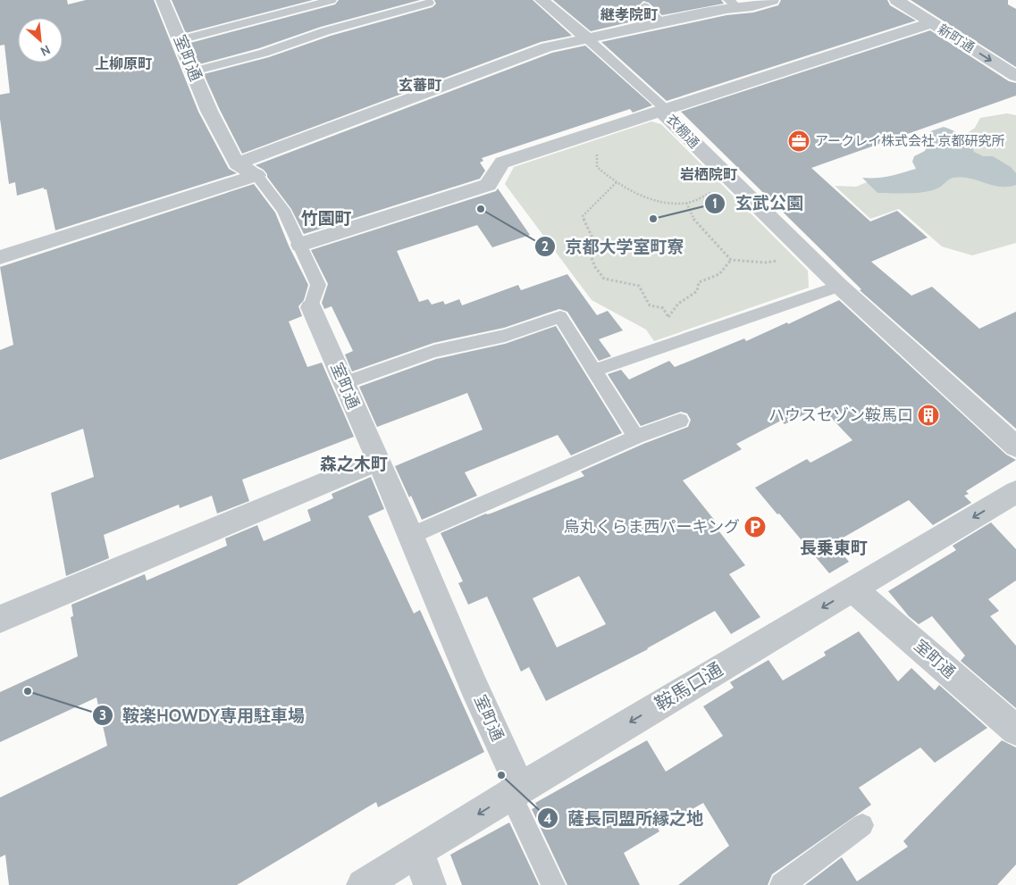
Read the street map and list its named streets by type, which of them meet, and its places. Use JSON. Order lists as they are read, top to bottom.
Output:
{
  "streets": {
    "street": [
      "新町通",
      "室町通",
      "衣棚通",
      "鞍馬口通"
    ]
  },
  "crossings": [
    ["室町通", "鞍馬口通"]
  ],
  "one_way": ["新町通", "鞍馬口通"],
  "districts": [
    "継孝院町",
    "上柳原町",
    "玄蕃町",
    "岩栖院町",
    "竹園町",
    "森之木町",
    "長乗東町"
  ],
  "places": {
    "office": ["アークレイ株式会社 京都研究所"],
    "other": [
      "京都大学室町寮",
      "玄武公園",
      "鞍楽HOWDY専用駐車場",
      "薩長同盟所縁之地"
    ],
    "building": ["ハウスセゾン鞍馬口"],
    "parking": ["烏丸くらま西パーキング"]
  },
  "north": "bottom right"
}
